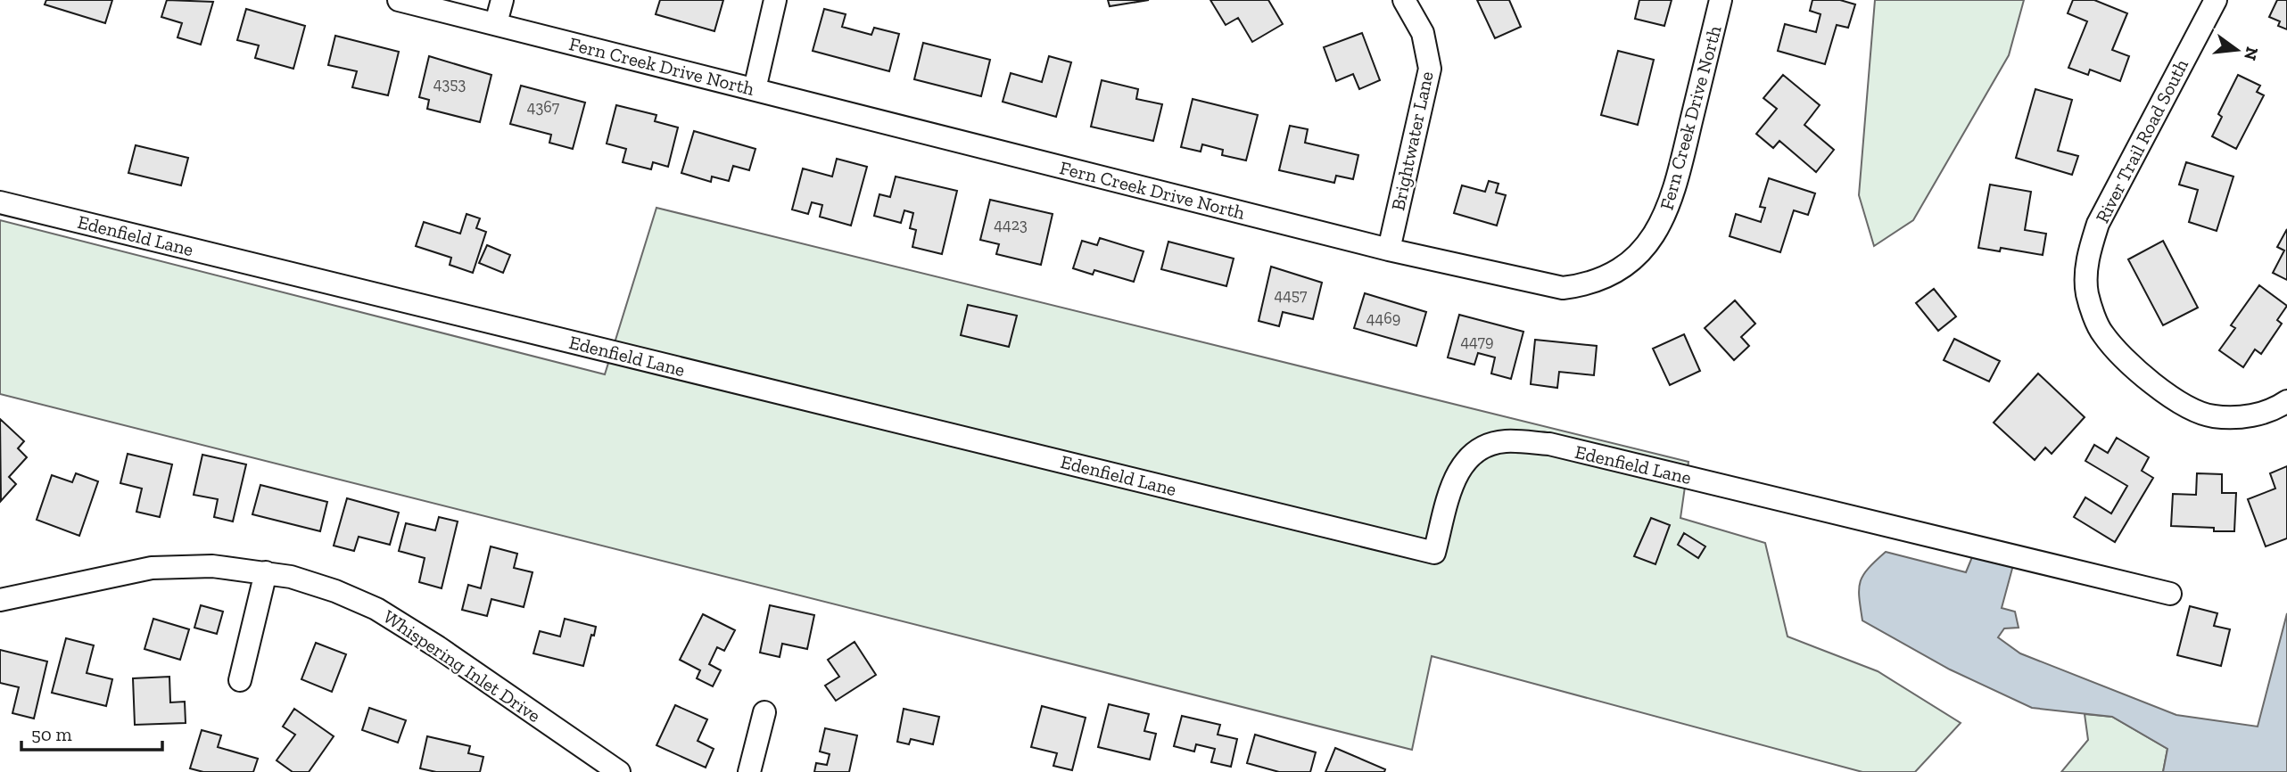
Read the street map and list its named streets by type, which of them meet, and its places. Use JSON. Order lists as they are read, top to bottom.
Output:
{
  "streets": {
    "street": [
      "Fern Creek Drive North",
      "Brightwater Lane",
      "River Trail Road South",
      "Edenfield Lane",
      "Whispering Inlet Drive"
    ]
  },
  "crossings": [
    ["Fern Creek Drive North", "Brightwater Lane"]
  ],
  "house_numbers": [
    "4353",
    "4367",
    "4423",
    "4457",
    "4469",
    "4479"
  ],
  "scale_bar": "50 m",
  "north": "right"
}
